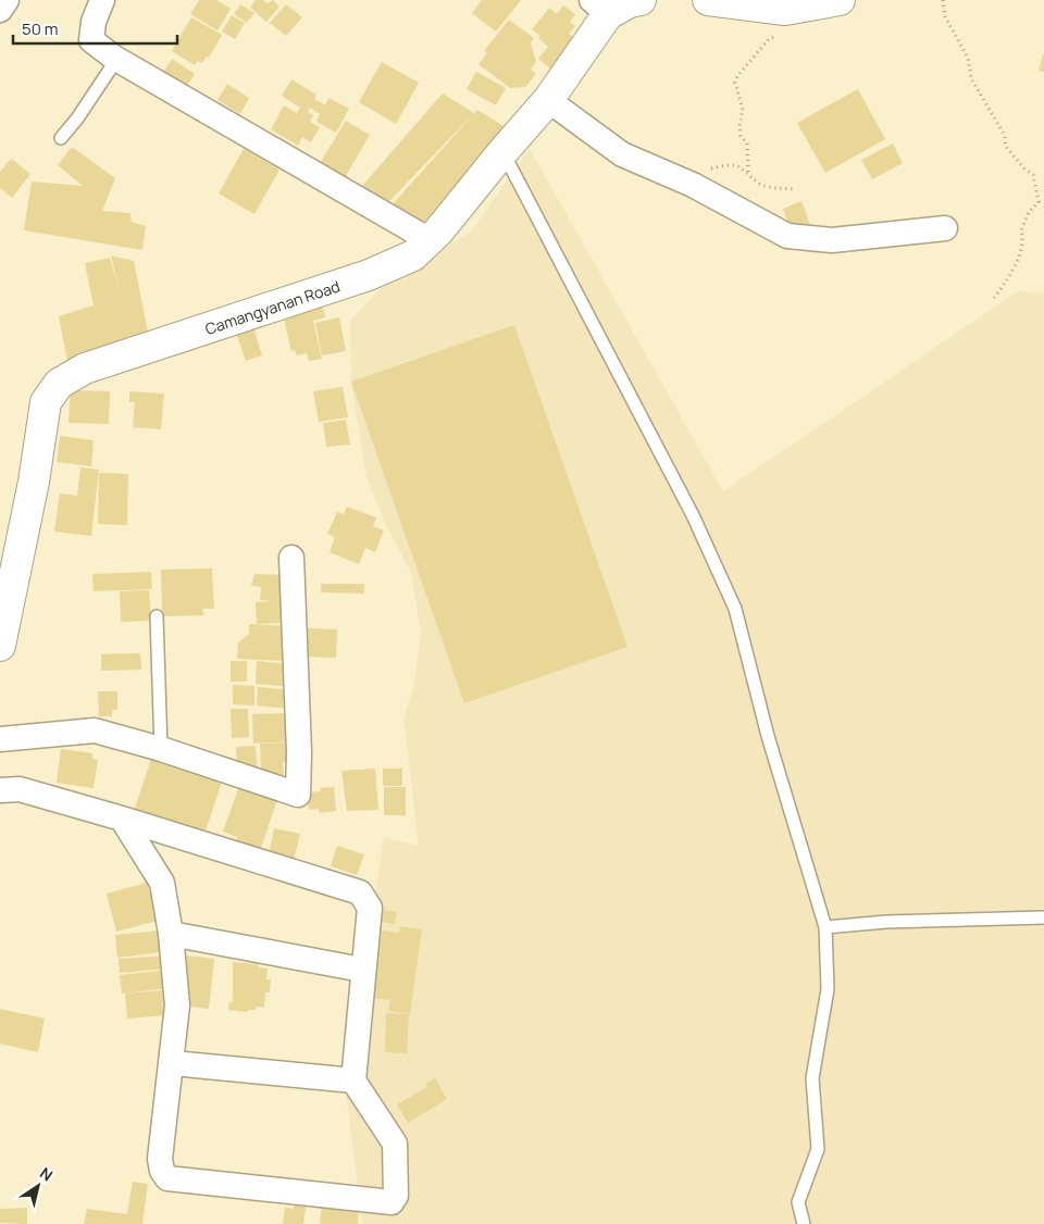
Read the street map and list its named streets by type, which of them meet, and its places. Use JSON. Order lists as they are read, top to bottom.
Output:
{
  "streets": {
    "street": ["Camangyanan Road"]
  },
  "scale_bar": "50 m",
  "north": "top right"
}
